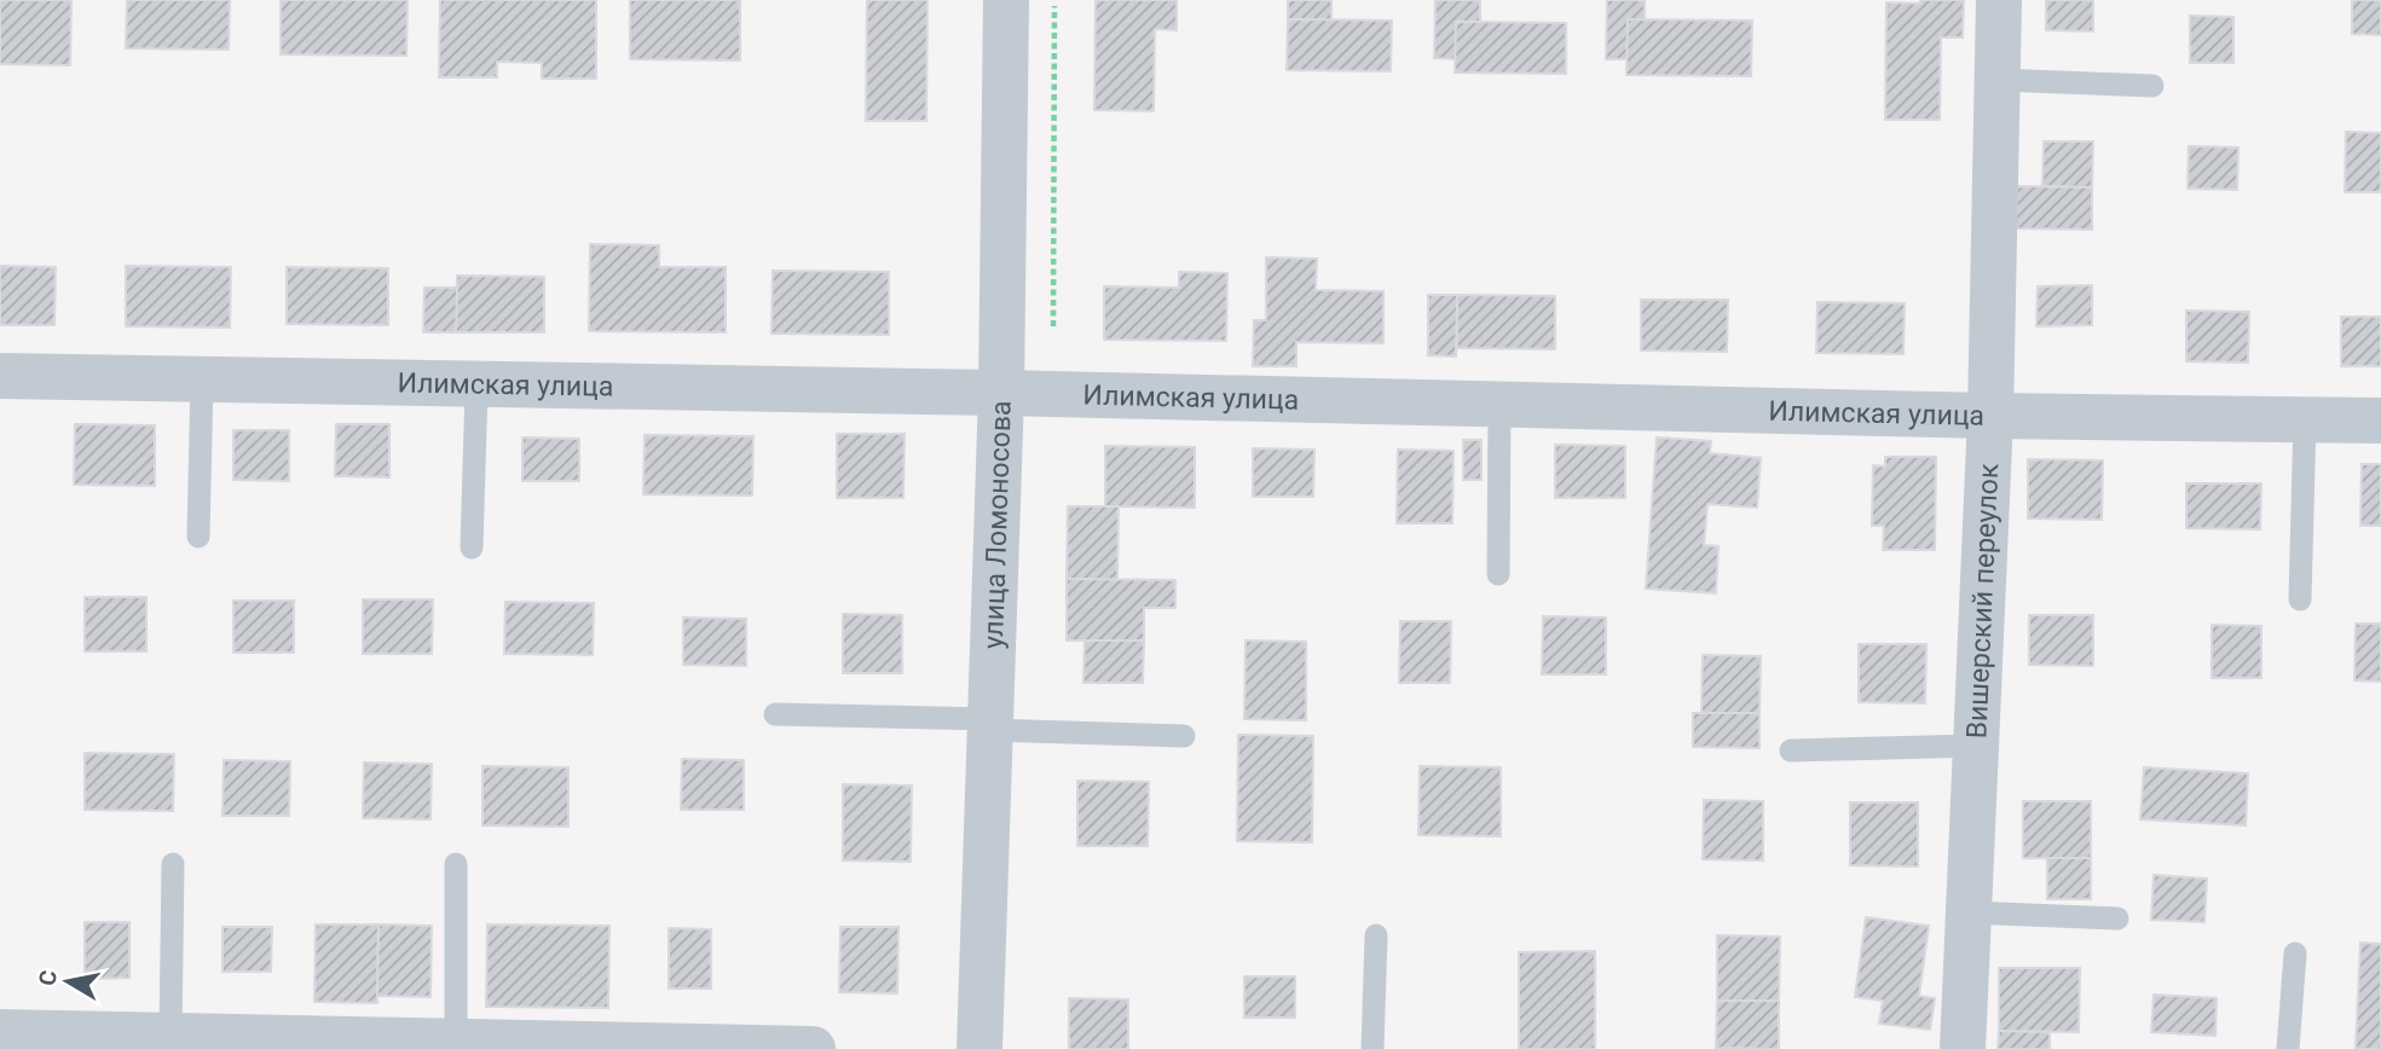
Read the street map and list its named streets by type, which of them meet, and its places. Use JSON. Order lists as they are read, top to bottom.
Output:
{
  "streets": {
    "street": ["Илимская улица", "улица Ломоносова", "Вишерский переулок"]
  },
  "crossings": [
    ["Илимская улица", "улица Ломоносова"],
    ["Илимская улица", "Вишерский переулок"]
  ],
  "north": "left"
}
